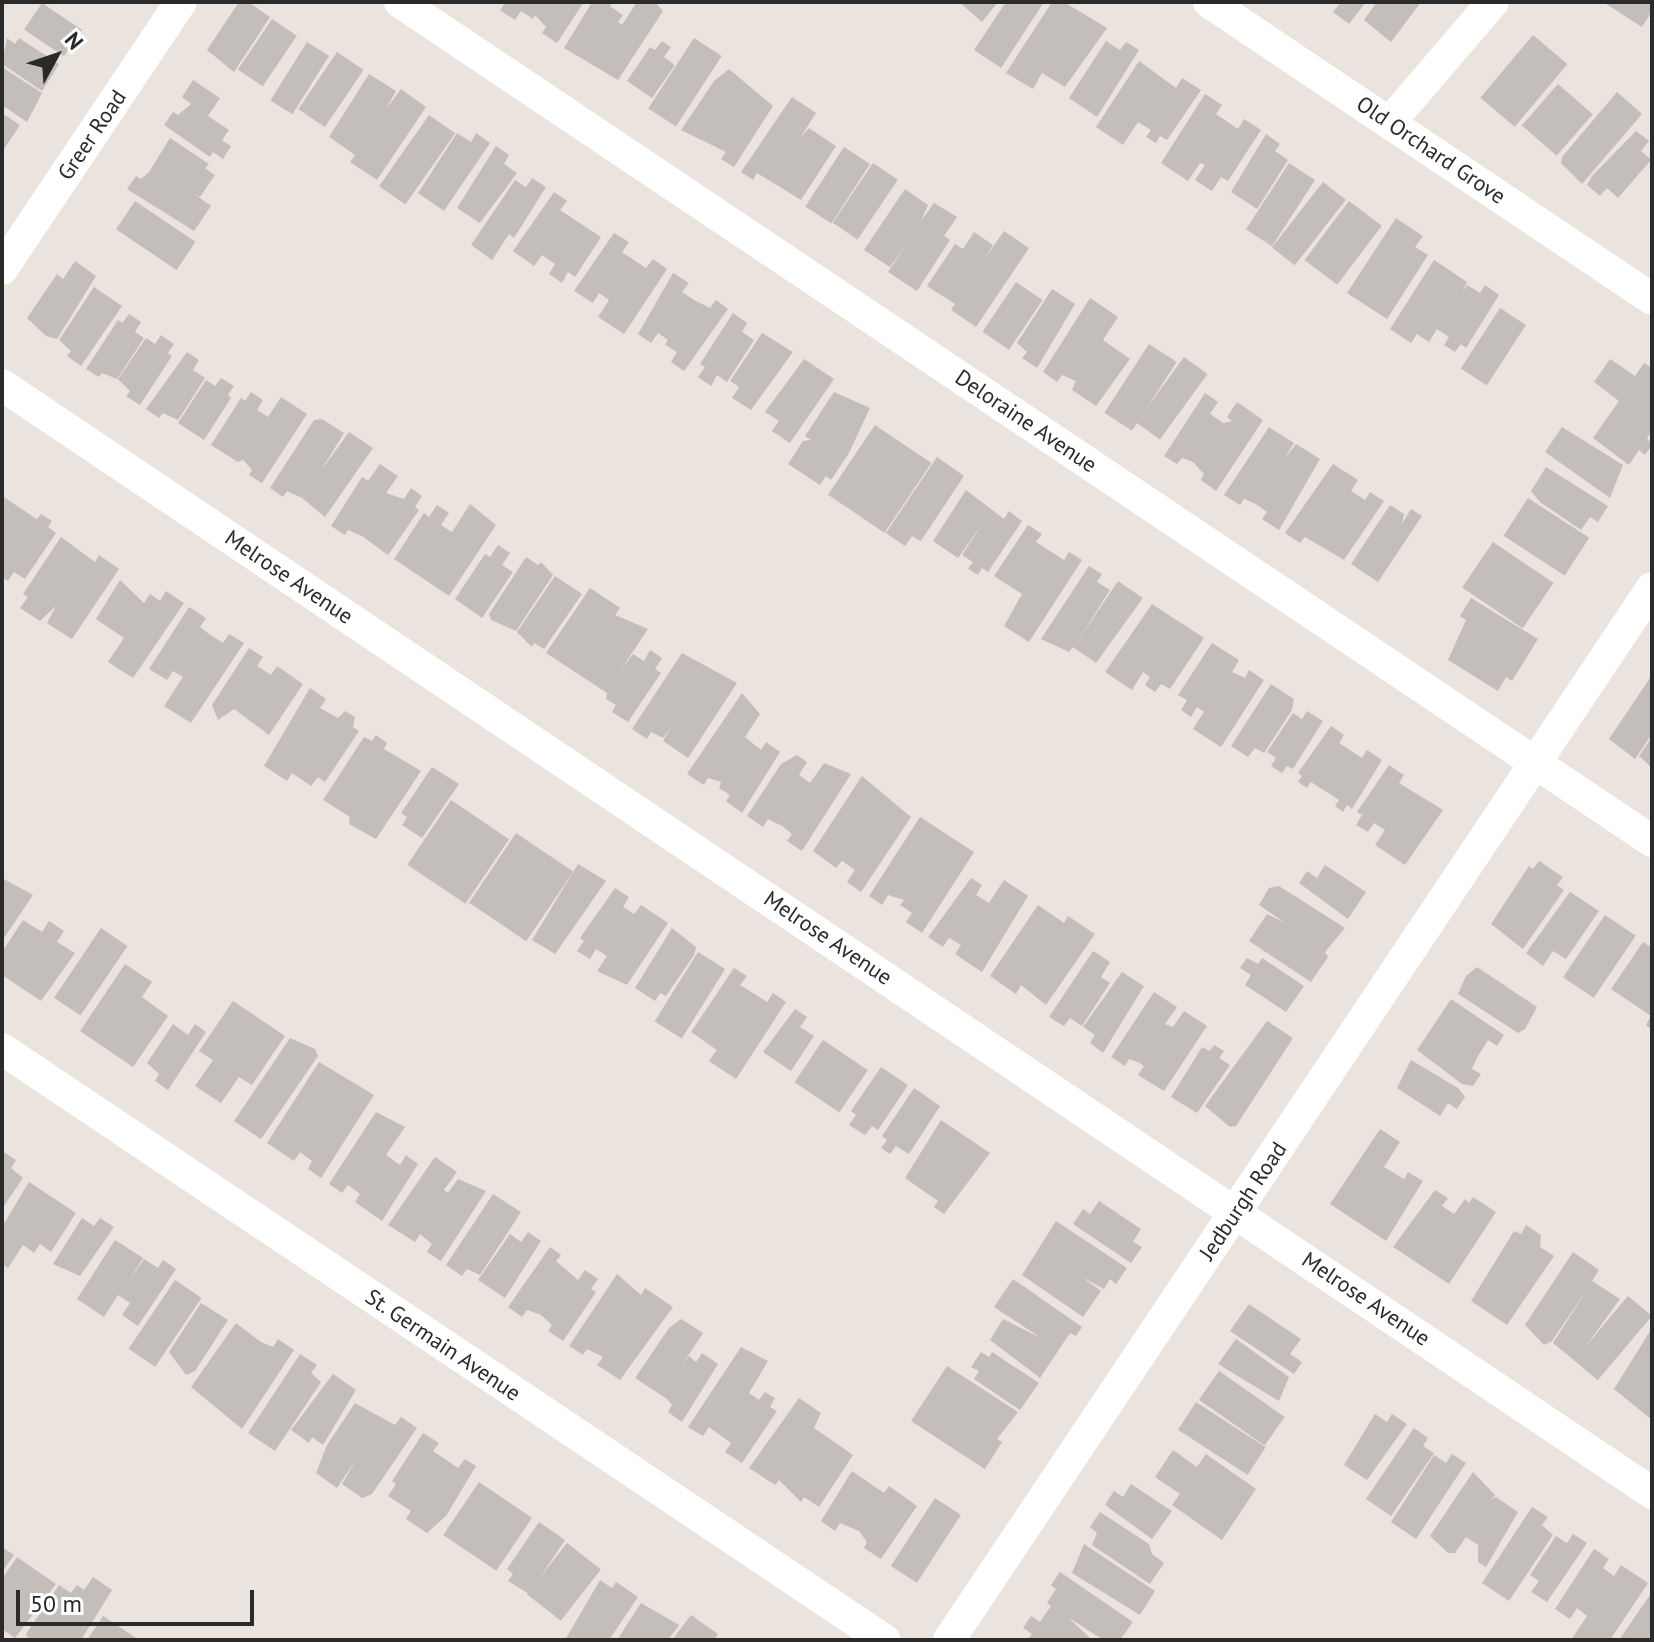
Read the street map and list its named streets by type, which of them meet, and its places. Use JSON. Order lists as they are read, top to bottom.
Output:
{
  "streets": {
    "street": [
      "Greer Road",
      "Old Orchard Grove",
      "Deloraine Avenue",
      "Melrose Avenue",
      "Jedburgh Road",
      "St. Germain Avenue"
    ]
  },
  "crossings": [
    ["Deloraine Avenue", "Jedburgh Road"],
    ["Melrose Avenue", "Jedburgh Road"]
  ],
  "scale_bar": "50 m",
  "north": "top right"
}
